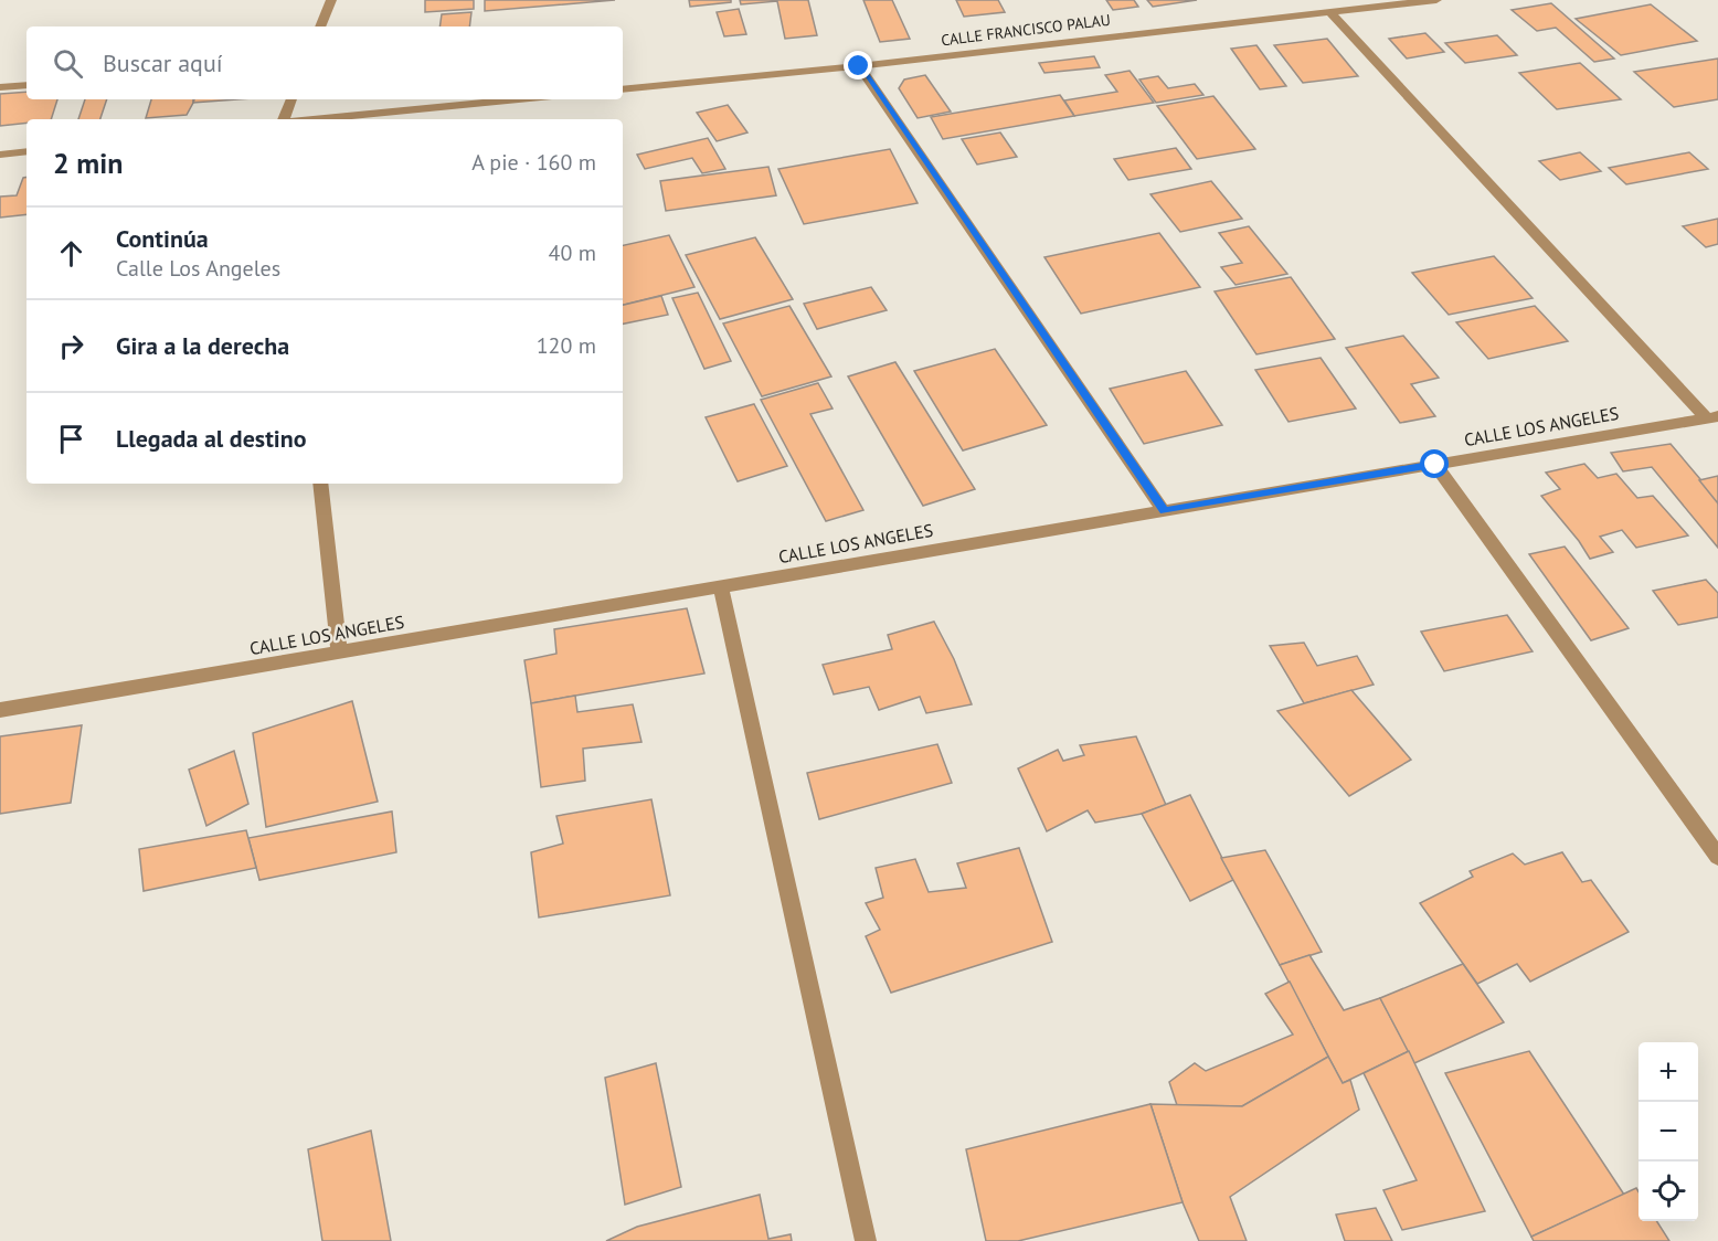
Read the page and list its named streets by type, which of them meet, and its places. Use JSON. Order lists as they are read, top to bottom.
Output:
{
  "streets": {
    "street": ["CALLE FRANCISCO PALAU", "CALLE LOS ANGELES"]
  },
  "page": {
    "search": "Buscar aquí",
    "heading": ["2 min", "A pie · 160 m"],
    "list": [
      ["Continúa", "Calle Los Angeles", "40 m"],
      ["Gira a la derecha", "120 m"],
      "Llegada al destino"
    ],
    "map_buttons": ["+", "−"]
  }
}
